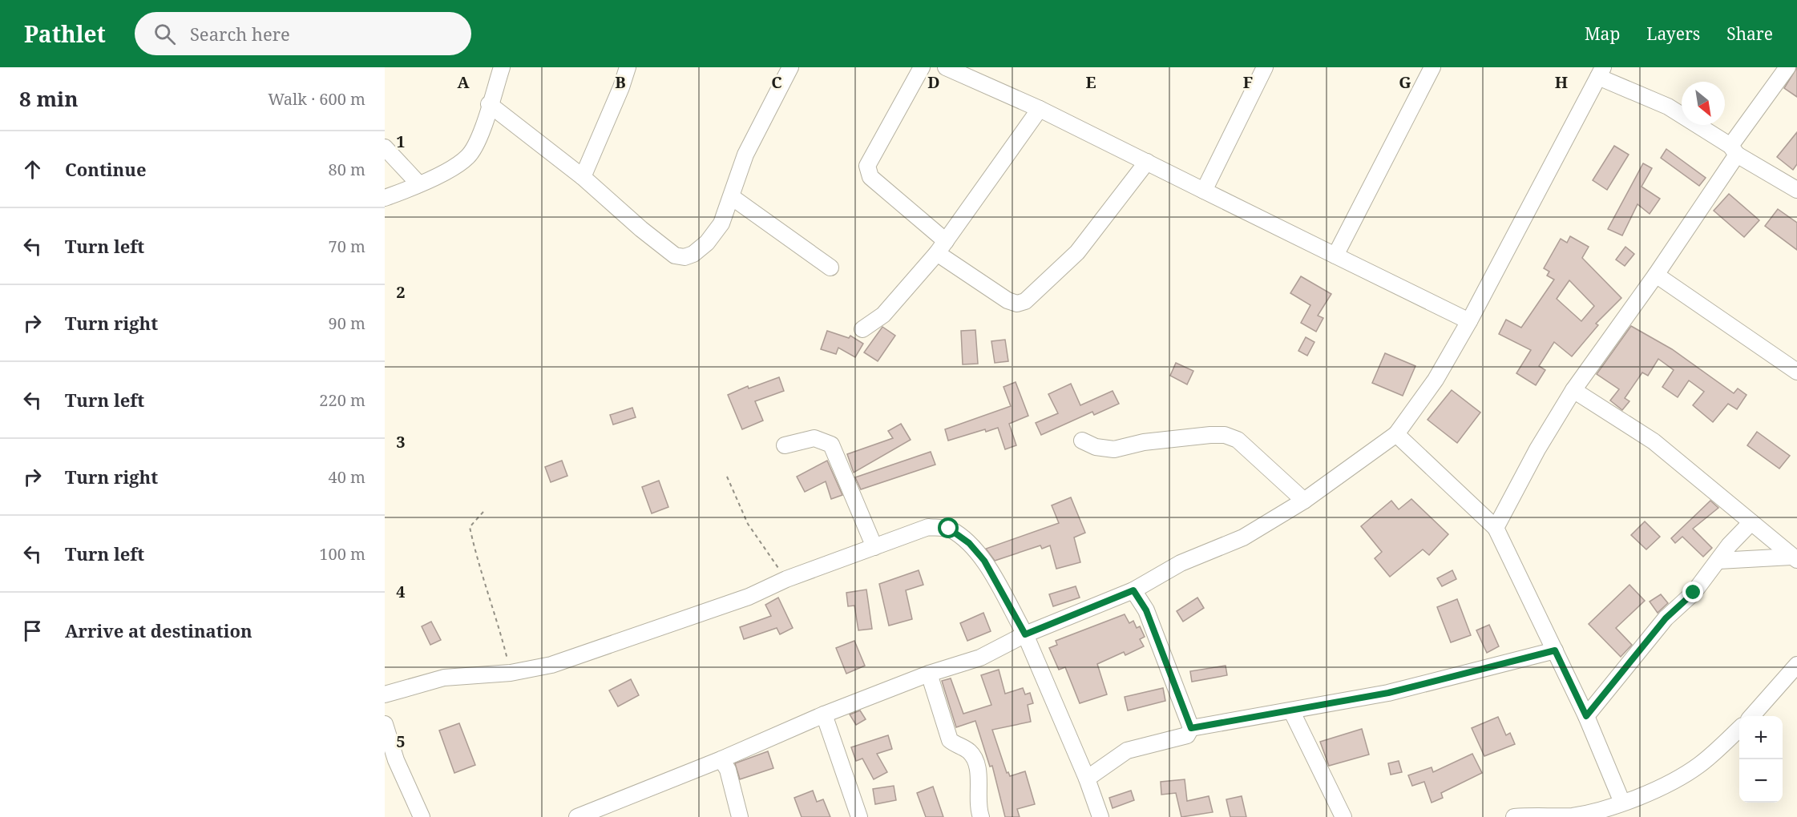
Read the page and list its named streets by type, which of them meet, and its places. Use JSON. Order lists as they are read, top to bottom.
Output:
{
  "north": "bottom right",
  "page": {
    "header": "Pathlet",
    "search": "Search here",
    "nav": ["Map", "Layers", "Share"],
    "heading": ["8 min", "Walk · 600 m"],
    "list": [
      ["Continue", "80 m"],
      ["Turn left", "70 m"],
      ["Turn right", "90 m"],
      ["Turn left", "220 m"],
      ["Turn right", "40 m"],
      ["Turn left", "100 m"],
      "Arrive at destination"
    ],
    "map_buttons": ["+", "−"]
  },
  "grid": {
    "columns": [
      "A",
      "B",
      "C",
      "D",
      "E",
      "F",
      "G",
      "H"
    ],
    "rows": [
      "1",
      "2",
      "3",
      "4",
      "5"
    ]
  }
}
